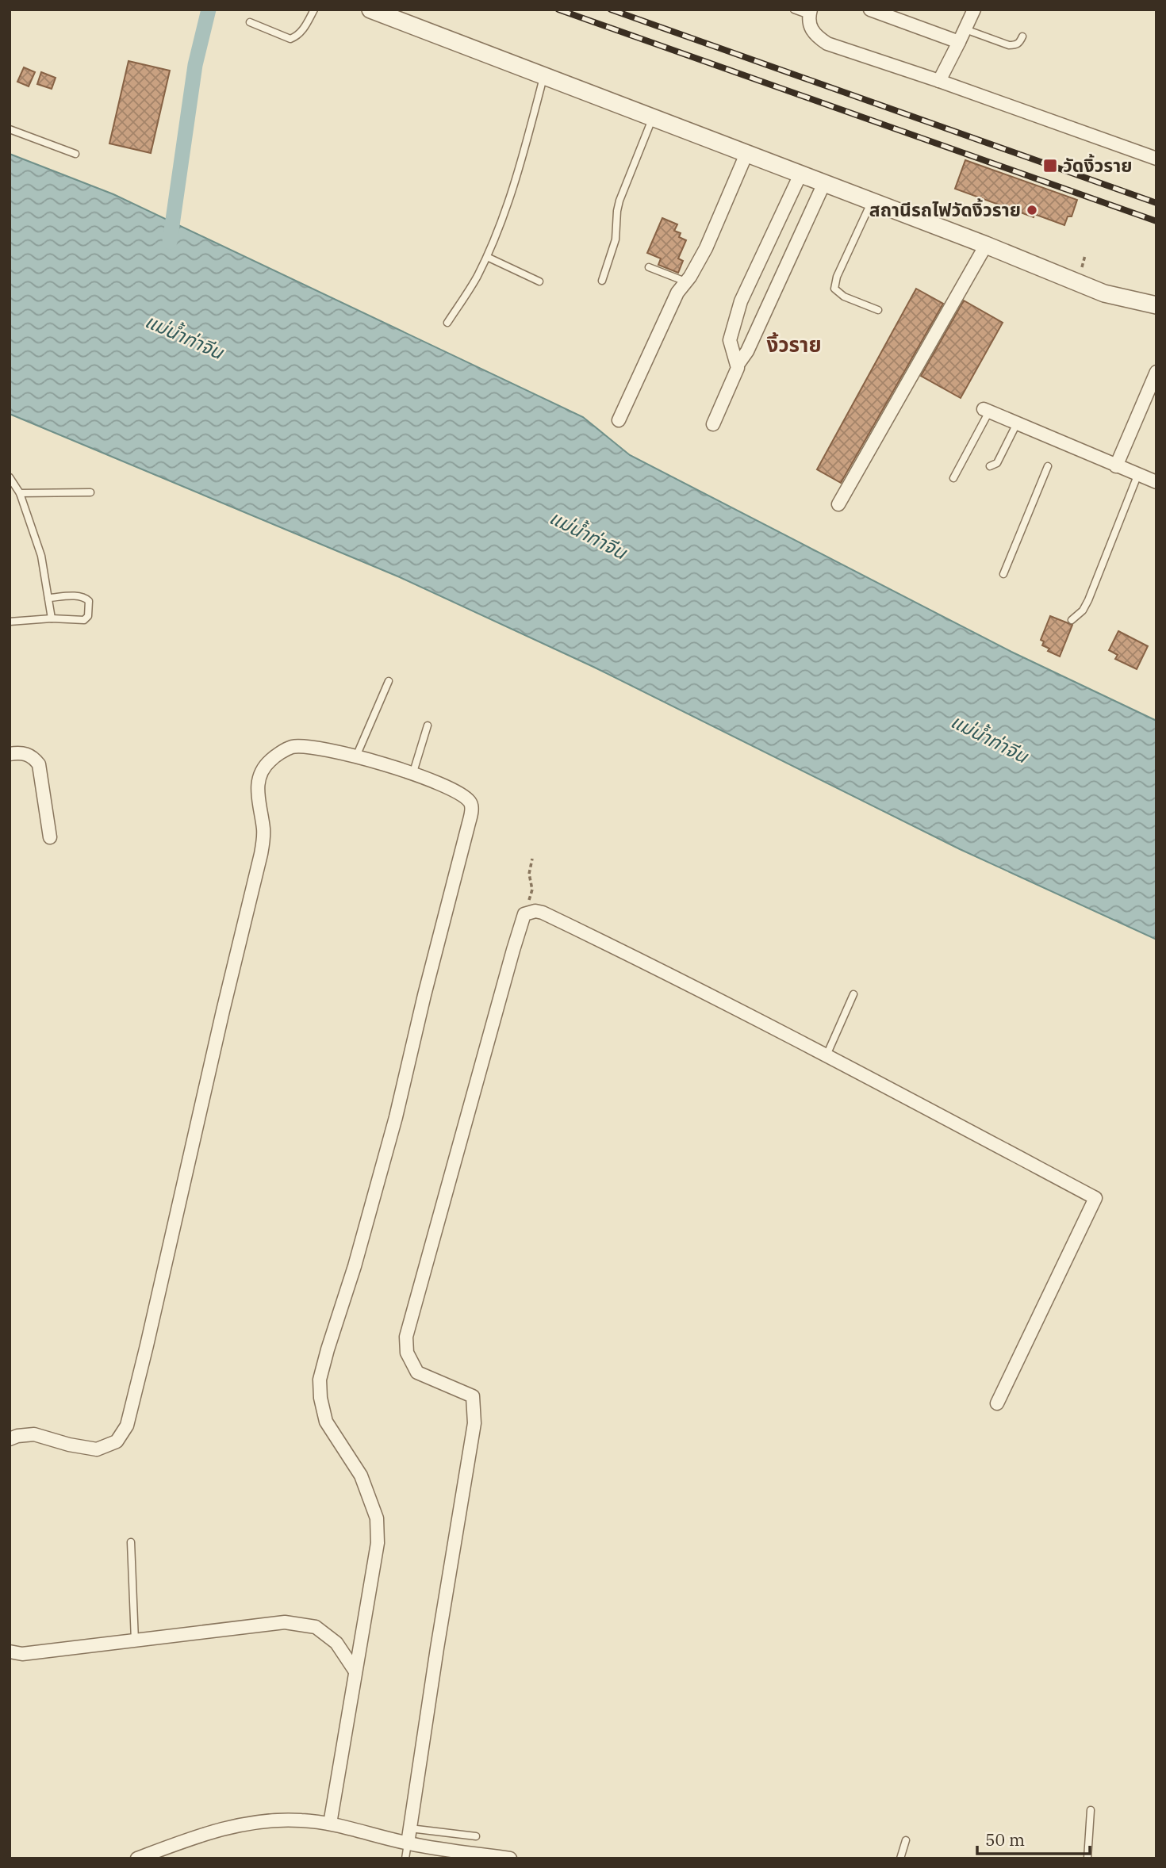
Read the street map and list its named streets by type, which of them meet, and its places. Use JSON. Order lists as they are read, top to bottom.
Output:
{
  "districts": ["งิ้วราย"],
  "water": ["แม่น้ำท่าจีน"],
  "places": {
    "transit": ["วัดงิ้วราย"],
    "other": ["สถานีรถไฟวัดงิ้วราย"]
  },
  "scale_bar": "50 m"
}
